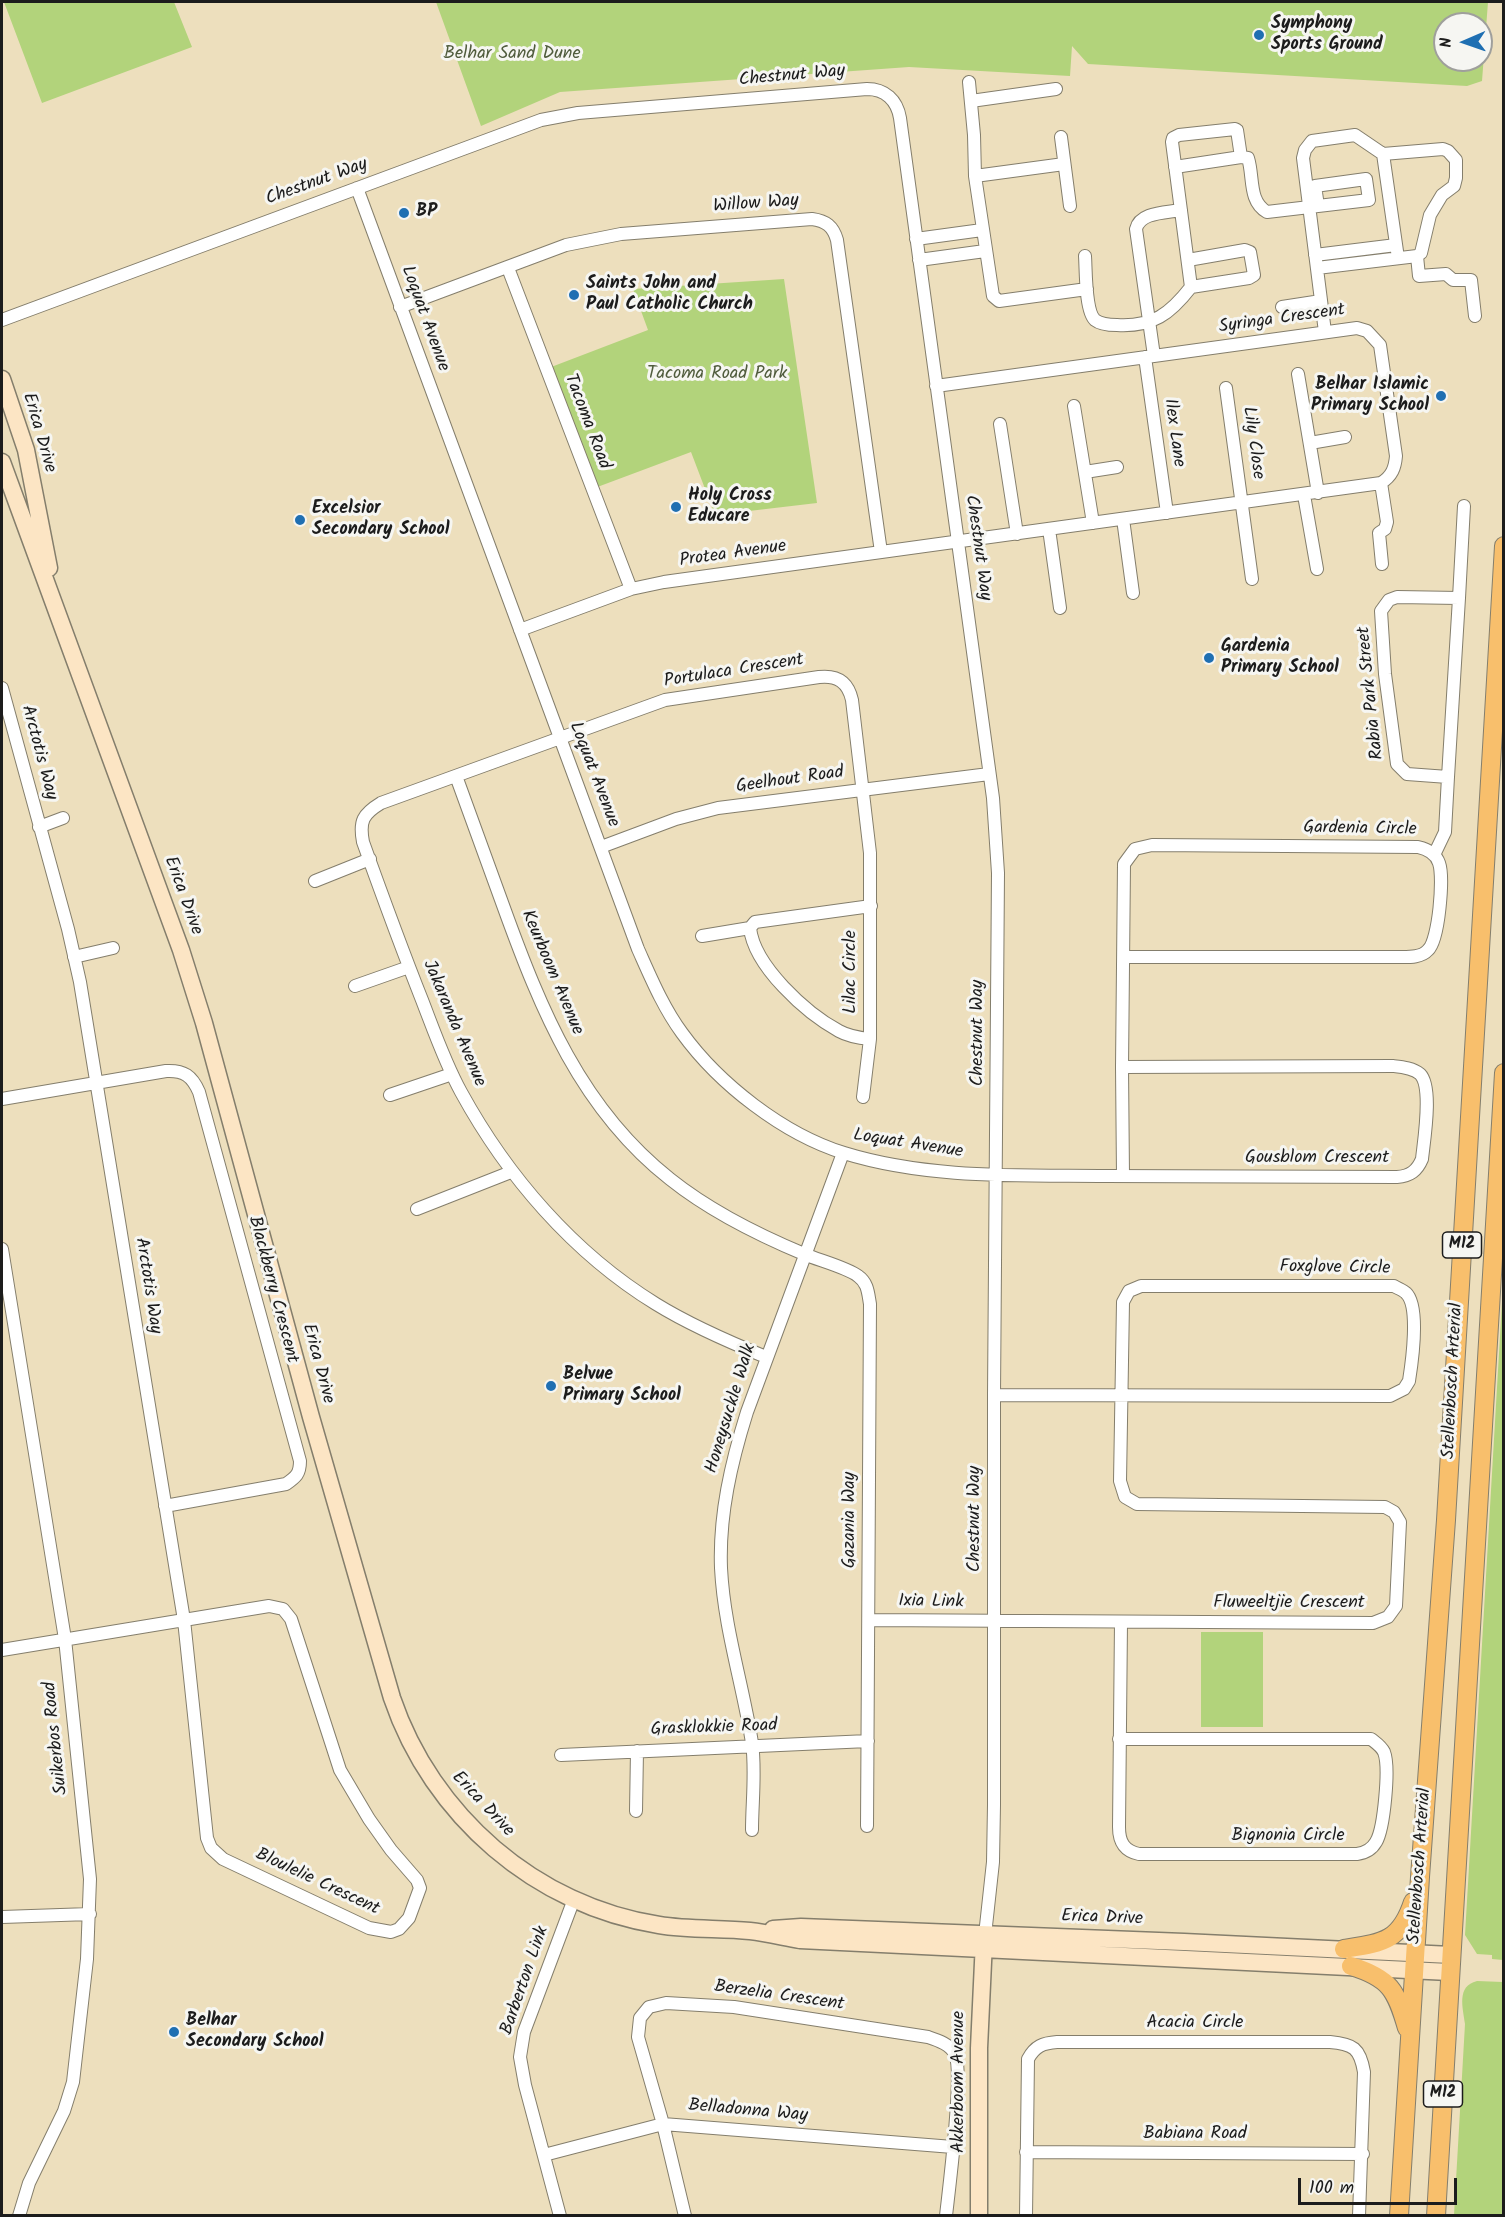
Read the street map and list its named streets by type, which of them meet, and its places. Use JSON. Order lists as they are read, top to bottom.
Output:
{
  "streets": {
    "main road": [
      "Erica Drive",
      "M12",
      "Stellenbosch Arterial",
      "Akkerboom Avenue"
    ],
    "street": [
      "Chestnut Way",
      "Willow Way",
      "Loquat Avenue",
      "Syringa Crescent",
      "Tacoma Road",
      "Ilex Lane",
      "Lily Close",
      "Protea Avenue",
      "Portulaca Crescent",
      "Rabia Park Street",
      "Arctotis Way",
      "Geelhout Road",
      "Gardenia Circle",
      "Lilac Circle",
      "Keurboom Avenue",
      "Jakaranda Avenue",
      "Gousblom Crescent",
      "Foxglove Circle",
      "Blackberry Crescent",
      "Honeysuckle Walk",
      "Gazania Way",
      "Ixia Link",
      "Fluweeltjie Crescent",
      "Grasklokkie Road",
      "Suikerbos Road",
      "Bignonia Circle",
      "Bloulelie Crescent",
      "Barberton Link",
      "Berzelia Crescent",
      "Acacia Circle",
      "Belladonna Way",
      "Babiana Road"
    ]
  },
  "crossings": [
    ["Chestnut Way", "Loquat Avenue"],
    ["Chestnut Way", "Syringa Crescent"],
    ["Chestnut Way", "Erica Drive"],
    ["Chestnut Way", "Protea Avenue"],
    ["Chestnut Way", "Geelhout Road"],
    ["Chestnut Way", "Gousblom Crescent"],
    ["Chestnut Way", "Foxglove Circle"],
    ["Chestnut Way", "Ixia Link"],
    ["Chestnut Way", "Fluweeltjie Crescent"],
    ["Chestnut Way", "Akkerboom Avenue"],
    ["Willow Way", "Loquat Avenue"],
    ["Willow Way", "Tacoma Road"],
    ["Willow Way", "Protea Avenue"],
    ["Loquat Avenue", "Protea Avenue"],
    ["Loquat Avenue", "Portulaca Crescent"],
    ["Loquat Avenue", "Geelhout Road"],
    ["Loquat Avenue", "Gousblom Crescent"],
    ["Loquat Avenue", "Honeysuckle Walk"],
    ["Syringa Crescent", "Ilex Lane"],
    ["Tacoma Road", "Protea Avenue"],
    ["Erica Drive", "Stellenbosch Arterial"],
    ["Erica Drive", "Barberton Link"],
    ["Erica Drive", "Akkerboom Avenue"],
    ["Portulaca Crescent", "Geelhout Road"],
    ["Portulaca Crescent", "Lilac Circle"],
    ["Portulaca Crescent", "Keurboom Avenue"],
    ["Portulaca Crescent", "Jakaranda Avenue"],
    ["Arctotis Way", "Blackberry Crescent"],
    ["Arctotis Way", "Bloulelie Crescent"],
    ["Geelhout Road", "Lilac Circle"],
    ["Gardenia Circle", "Gousblom Crescent"],
    ["Keurboom Avenue", "Honeysuckle Walk"],
    ["Keurboom Avenue", "Gazania Way"],
    ["Jakaranda Avenue", "Honeysuckle Walk"],
    ["Foxglove Circle", "Fluweeltjie Crescent"],
    ["Honeysuckle Walk", "Gazania Way"],
    ["Honeysuckle Walk", "Grasklokkie Road"],
    ["Gazania Way", "Ixia Link"],
    ["Gazania Way", "Grasklokkie Road"],
    ["Ixia Link", "Fluweeltjie Crescent"],
    ["Fluweeltjie Crescent", "Bignonia Circle"],
    ["Suikerbos Road", "Bloulelie Crescent"],
    ["Barberton Link", "Belladonna Way"],
    ["Berzelia Crescent", "Belladonna Way"],
    ["Acacia Circle", "Babiana Road"]
  ],
  "parks": ["Belhar Sand Dune", "Tacoma Road Park"],
  "places": [
    "Symphony Sports Ground",
    "BP",
    "Saints John and Paul Catholic Church",
    "Belhar Islamic Primary School",
    "Holy Cross Educare",
    "Excelsior Secondary School",
    "Gardenia Primary School",
    "Belvue Primary School",
    "Belhar Secondary School"
  ],
  "scale_bar": "100 m",
  "north": "left"
}
